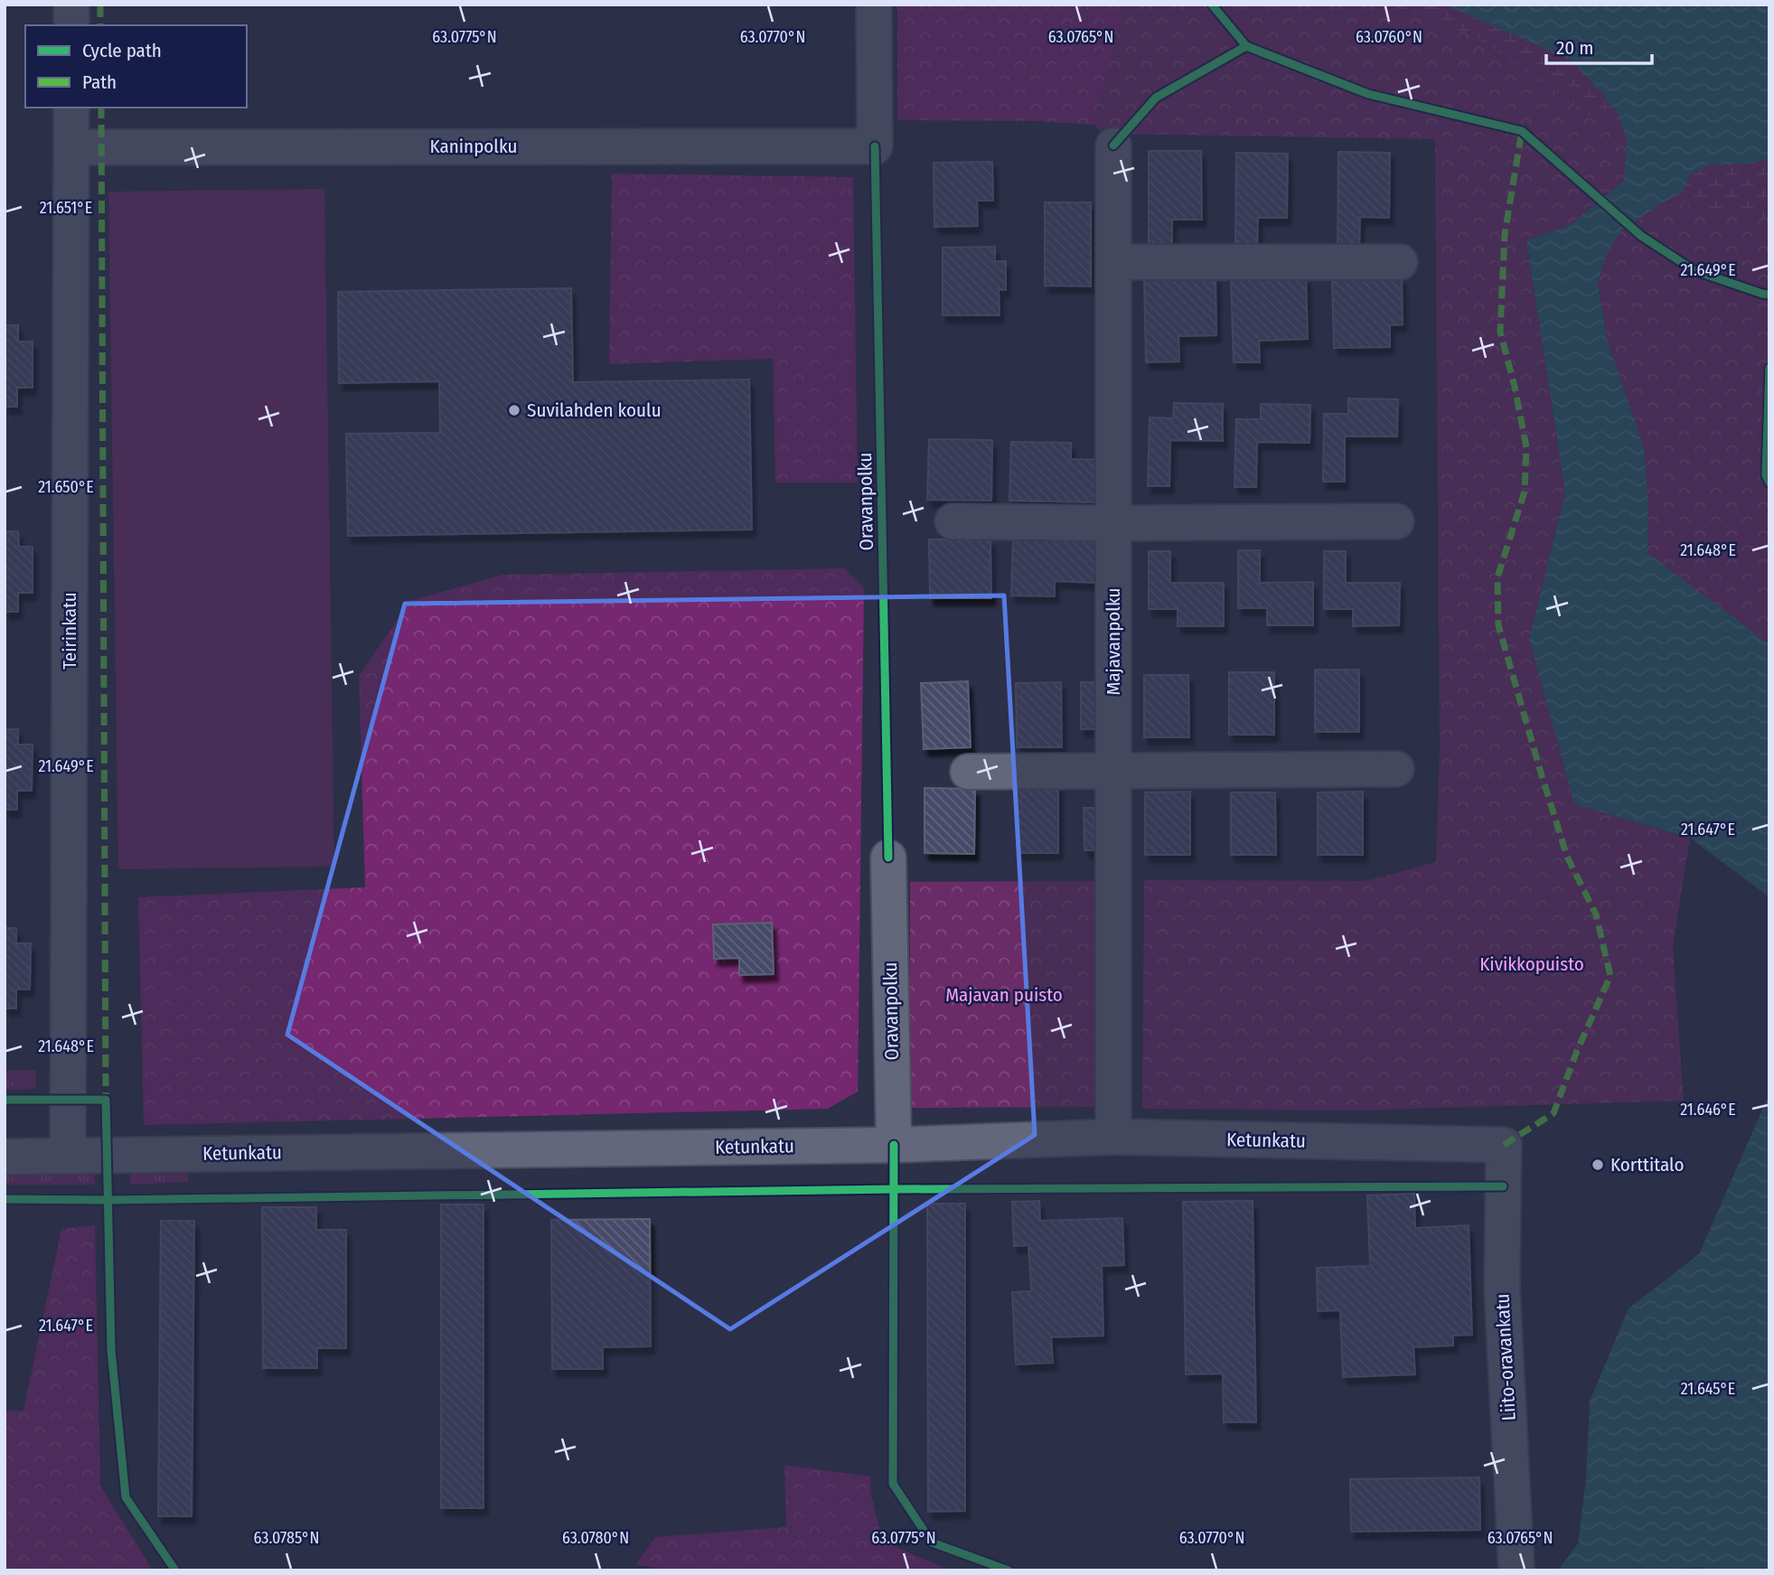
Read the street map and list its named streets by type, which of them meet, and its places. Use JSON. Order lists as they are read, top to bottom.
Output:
{
  "streets": {
    "street": [
      "Kaninpolku",
      "Oravanpolku",
      "Teirinkatu",
      "Majavanpolku",
      "Ketunkatu",
      "Liito-oravankatu"
    ]
  },
  "crossings": [
    ["Kaninpolku", "Teirinkatu"],
    ["Oravanpolku", "Ketunkatu"],
    ["Teirinkatu", "Ketunkatu"],
    ["Majavanpolku", "Ketunkatu"],
    ["Ketunkatu", "Liito-oravankatu"]
  ],
  "parks": ["Kivikkopuisto", "Majavan puisto"],
  "places": ["Suvilahden koulu", "Korttitalo"],
  "legend": ["Cycle path", "Path"],
  "scale_bar": "20 m",
  "coordinates": [
    "63.0775°N",
    "63.0770°N",
    "63.0765°N",
    "63.0760°N",
    "21.651°E",
    "21.649°E",
    "21.650°E",
    "21.648°E",
    "21.647°E",
    "21.646°E",
    "21.645°E",
    "63.0785°N",
    "63.0780°N"
  ]
}
